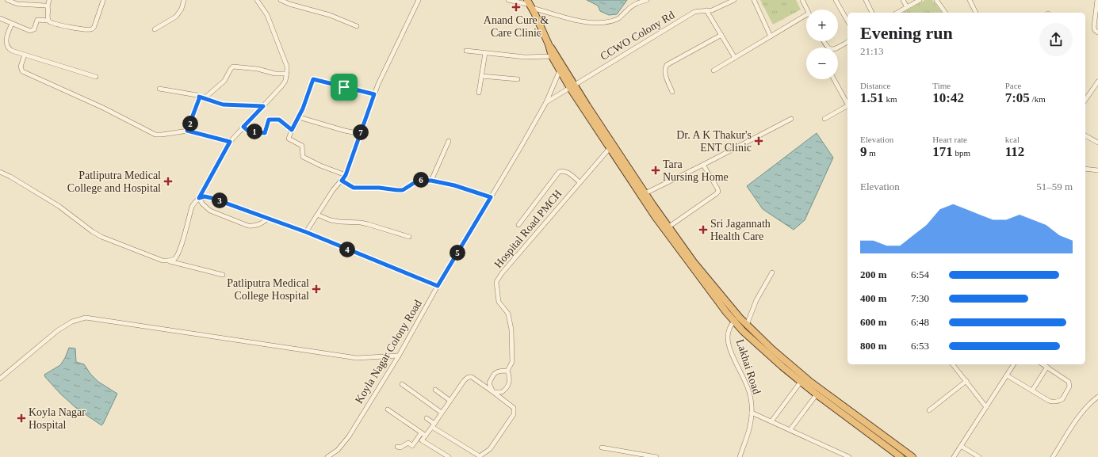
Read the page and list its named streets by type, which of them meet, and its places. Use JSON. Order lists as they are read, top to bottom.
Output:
{
  "streets": {
    "street": [
      "CCWO Colony Rd",
      "Hospital Road PMCH",
      "Koyla Nagar Colony Road",
      "Lakhai Road"
    ]
  },
  "crossings": [
    ["CCWO Colony Rd", "Koyla Nagar Colony Road"]
  ],
  "places": {
    "health": [
      "Anand Cure & Care Clinic",
      "Dr. A K Thakur's ENT Clinic",
      "Tara Nursing Home",
      "Patliputra Medical College and Hospital",
      "Sri Jagannath Health Care",
      "Patliputra Medical College Hospital",
      "Koyla Nagar Hospital"
    ]
  },
  "page": {
    "map_buttons": ["+", "−"],
    "heading": ["Evening run", "21:13"],
    "stats": [
      ["Distance", "1.51 km"],
      ["Time", "10:42"],
      ["Pace", "7:05 /km"],
      ["Elevation", "9 m"],
      ["Heart rate", "171 bpm"],
      ["kcal", "112"]
    ],
    "pins": [
      "2",
      "1",
      "7",
      "6",
      "3",
      "4",
      "5"
    ],
    "chart": ["Elevation", "51–59 m"],
    "list": [
      {
        "name": "200 m",
        "note": "6:54"
      },
      {
        "name": "400 m",
        "note": "7:30"
      },
      {
        "name": "600 m",
        "note": "6:48"
      },
      {
        "name": "800 m",
        "note": "6:53"
      }
    ]
  }
}
